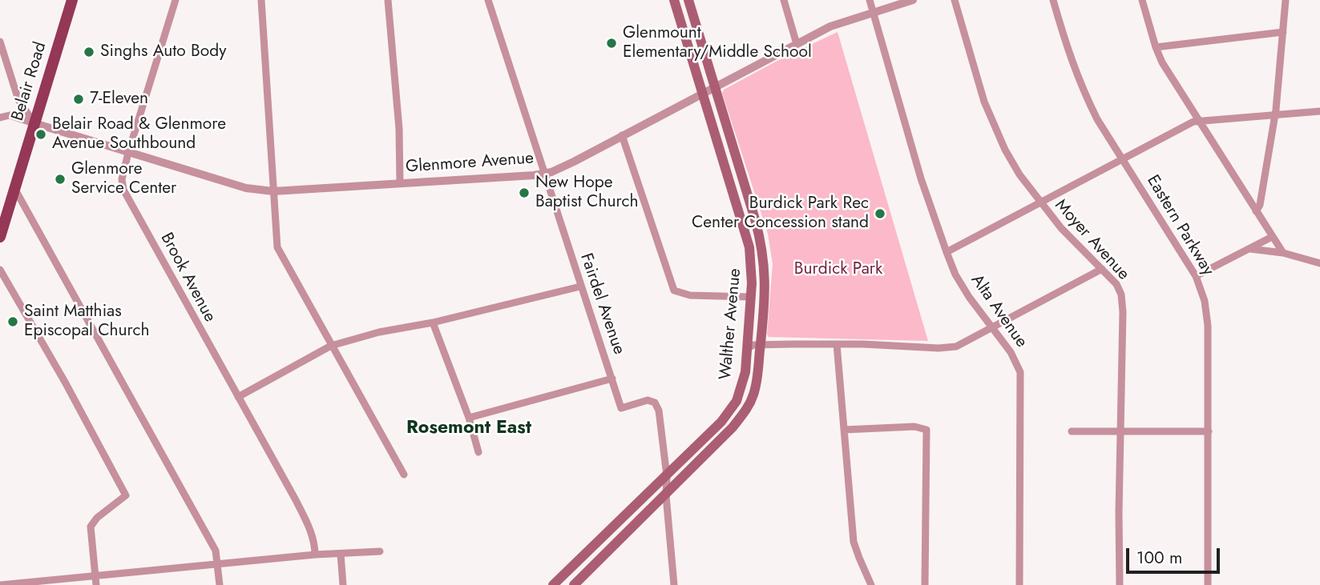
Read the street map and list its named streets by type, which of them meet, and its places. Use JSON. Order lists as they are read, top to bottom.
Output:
{
  "streets": {
    "main road": ["Belair Road", "Walther Avenue"],
    "street": [
      "Glenmore Avenue",
      "Eastern Parkway",
      "Moyer Avenue",
      "Brook Avenue",
      "Fairdel Avenue",
      "Alta Avenue"
    ]
  },
  "crossings": [
    ["Belair Road", "Glenmore Avenue"],
    ["Glenmore Avenue", "Brook Avenue"],
    ["Glenmore Avenue", "Fairdel Avenue"],
    ["Glenmore Avenue", "Alta Avenue"],
    ["Glenmore Avenue", "Walther Avenue"],
    ["Fairdel Avenue", "Walther Avenue"]
  ],
  "districts": ["Rosemont East"],
  "parks": ["Burdick Park"],
  "places": [
    "Glenmount Elementary/Middle School",
    "Singhs Auto Body",
    "7-Eleven",
    "Belair Road & Glenmore Avenue Southbound",
    "Glenmore Service Center",
    "New Hope Baptist Church",
    "Burdick Park Rec Center Concession stand",
    "Saint Matthias Episcopal Church"
  ],
  "scale_bar": "100 m"
}
